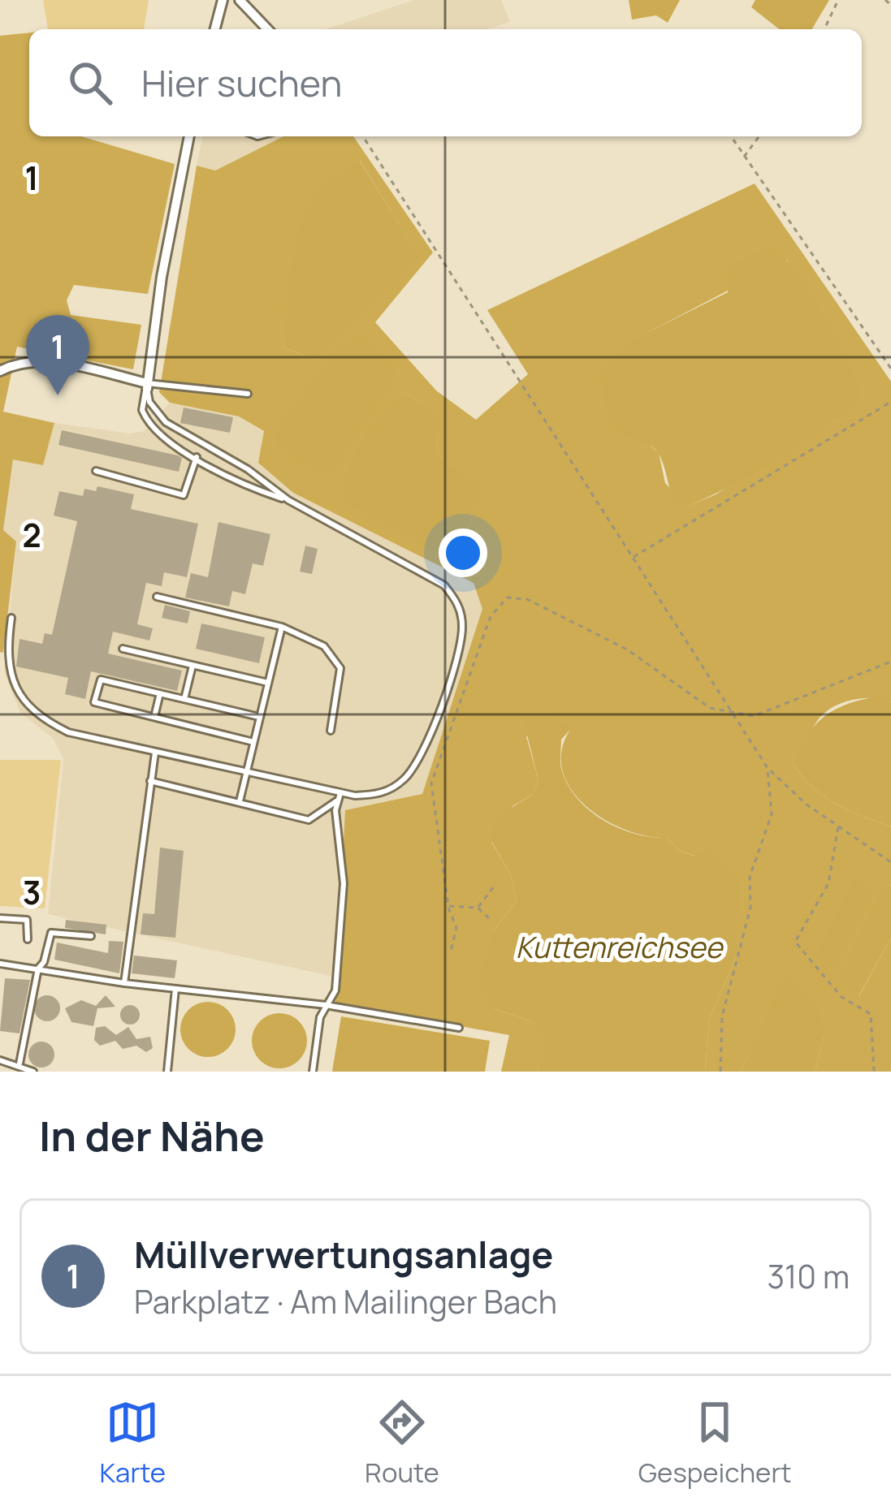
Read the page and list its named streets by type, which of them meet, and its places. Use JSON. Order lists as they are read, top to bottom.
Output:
{
  "water": ["Kuttenreichsee"],
  "page": {
    "search": "Hier suchen",
    "pins": "1",
    "heading": "In der Nähe",
    "list": [
      {
        "mark": "1",
        "name": "Müllverwertungsanlage",
        "note": "Parkplatz · Am Mailinger Bach",
        "value": "310 m"
      }
    ],
    "nav": ["Karte", "Route", "Gespeichert"]
  },
  "grid": {
    "rows": ["1", "2", "3"]
  }
}
